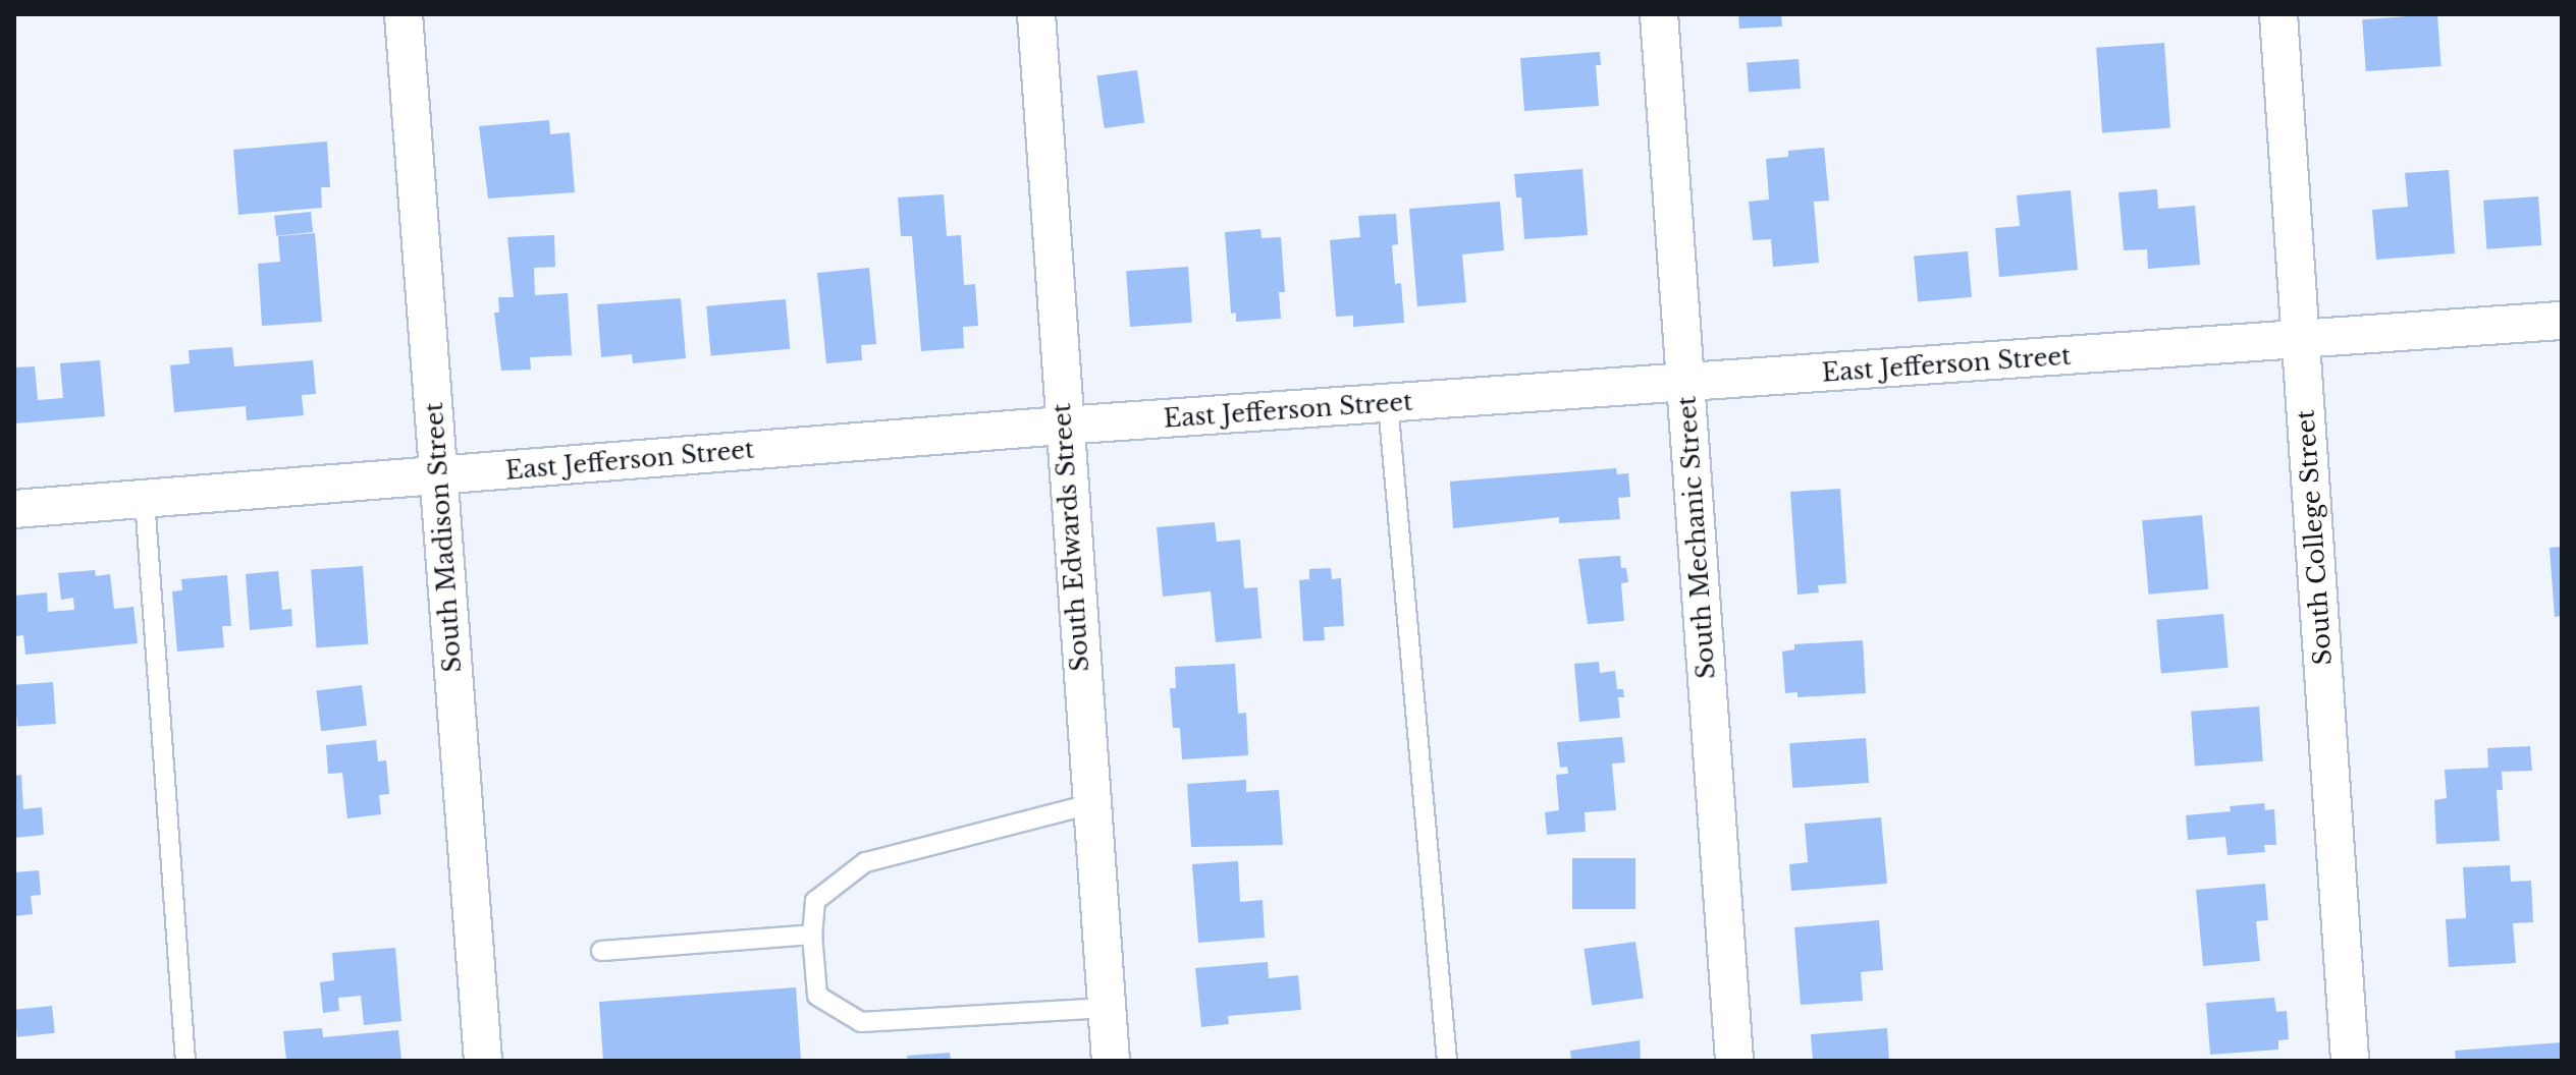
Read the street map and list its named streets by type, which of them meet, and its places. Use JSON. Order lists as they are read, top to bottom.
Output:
{
  "streets": {
    "street": [
      "East Jefferson Street",
      "South Madison Street",
      "South Edwards Street",
      "South Mechanic Street",
      "South College Street"
    ]
  },
  "crossings": [
    ["East Jefferson Street", "South Madison Street"],
    ["East Jefferson Street", "South Edwards Street"],
    ["East Jefferson Street", "South Mechanic Street"],
    ["East Jefferson Street", "South College Street"]
  ]
}
